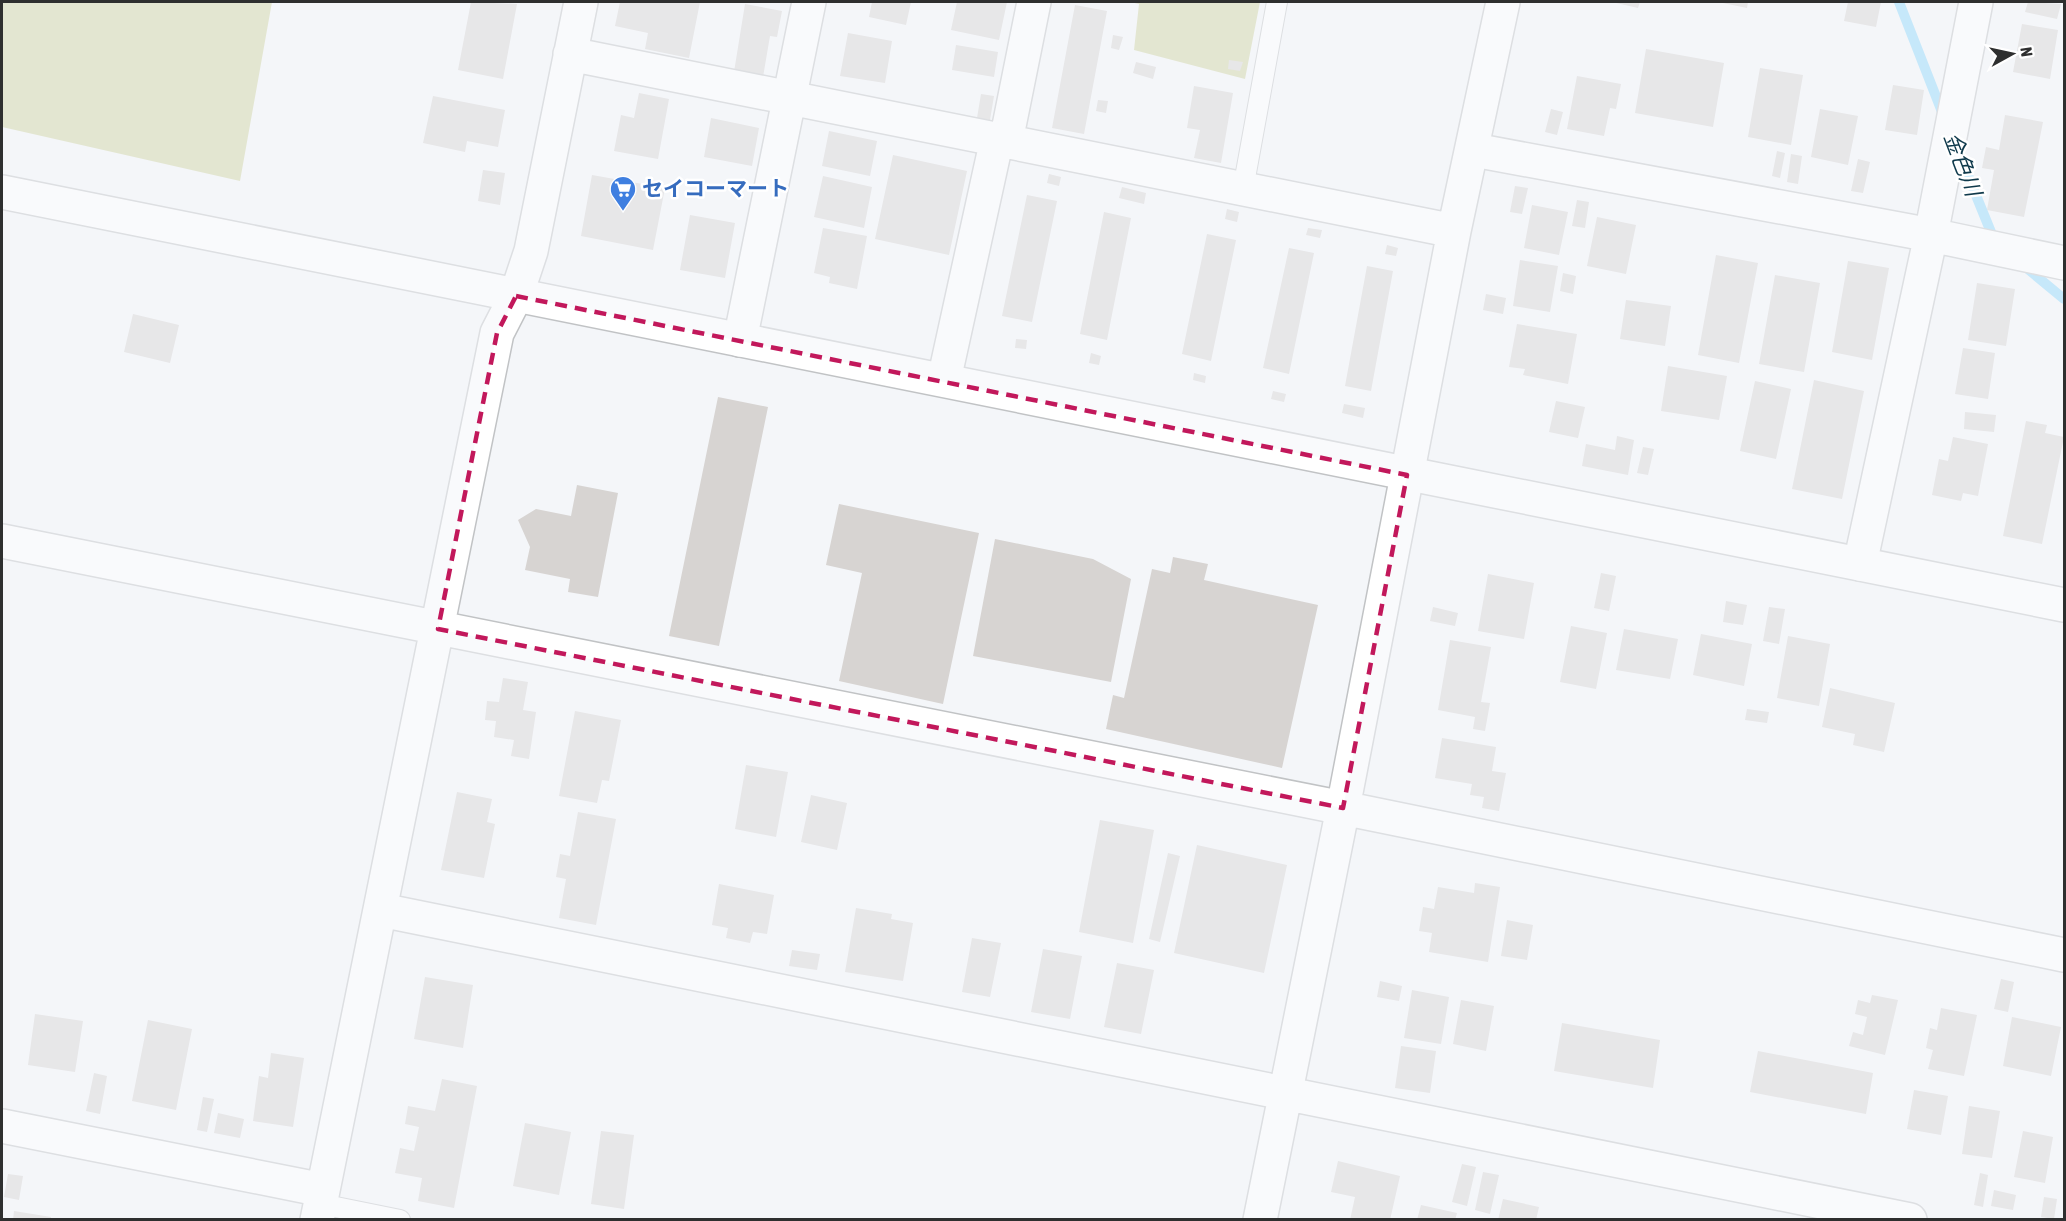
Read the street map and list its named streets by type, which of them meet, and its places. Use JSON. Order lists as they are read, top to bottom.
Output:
{
  "water": ["金色川"],
  "places": {
    "supermarket": ["セイコーマート"]
  },
  "north": "right"
}
